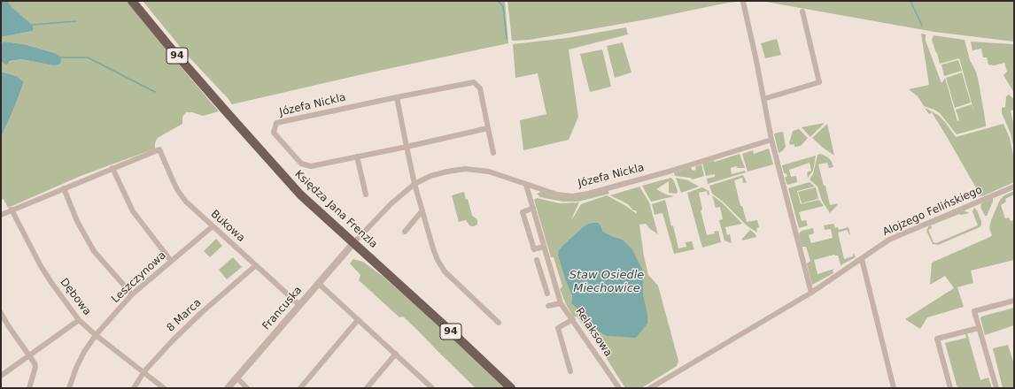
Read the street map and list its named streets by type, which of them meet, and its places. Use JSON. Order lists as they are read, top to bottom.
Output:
{
  "streets": {
    "main road": ["94", "Księdza Jana Frenzla"],
    "street": [
      "Józefa Nickla",
      "Alojzego Felińskiego",
      "Bukowa",
      "Leszczynowa",
      "Dębowa",
      "Francuska",
      "8 Marca",
      "Relaksowa"
    ]
  },
  "crossings": [
    ["Józefa Nickla", "Księdza Jana Frenzla"],
    ["Józefa Nickla", "Francuska"],
    ["Józefa Nickla", "Relaksowa"],
    ["Księdza Jana Frenzla", "Francuska"],
    ["Bukowa", "Leszczynowa"],
    ["Bukowa", "Francuska"],
    ["Bukowa", "8 Marca"],
    ["Leszczynowa", "Dębowa"],
    ["Dębowa", "8 Marca"]
  ],
  "water": ["Staw Osiedle Miechowice"]
}
